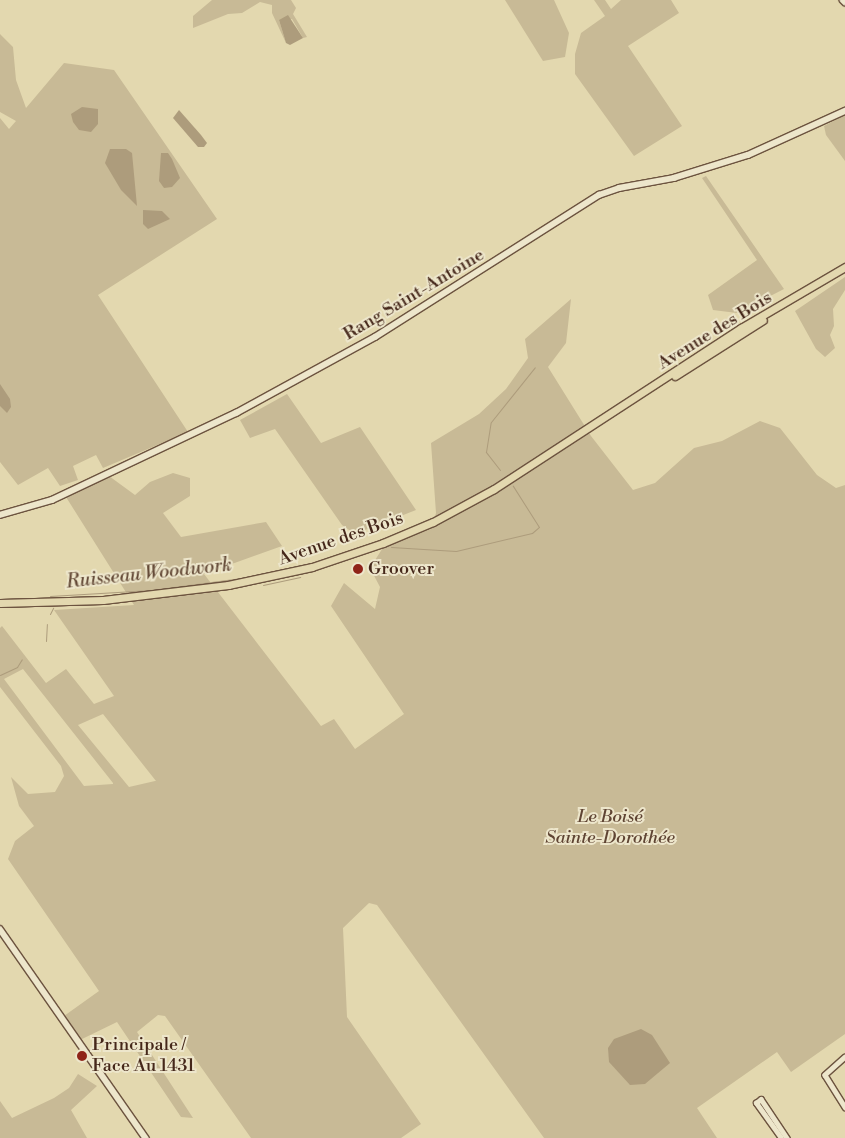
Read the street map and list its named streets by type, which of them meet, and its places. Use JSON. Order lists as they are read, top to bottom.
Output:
{
  "streets": {
    "main road": ["Avenue des Bois"],
    "street": ["Rang Saint-Antoine"]
  },
  "water": ["Ruisseau Woodwork"],
  "parks": ["Le Boisé Sainte-Dorothée"],
  "places": ["Groover", "Principale / Face Au 1431"]
}
